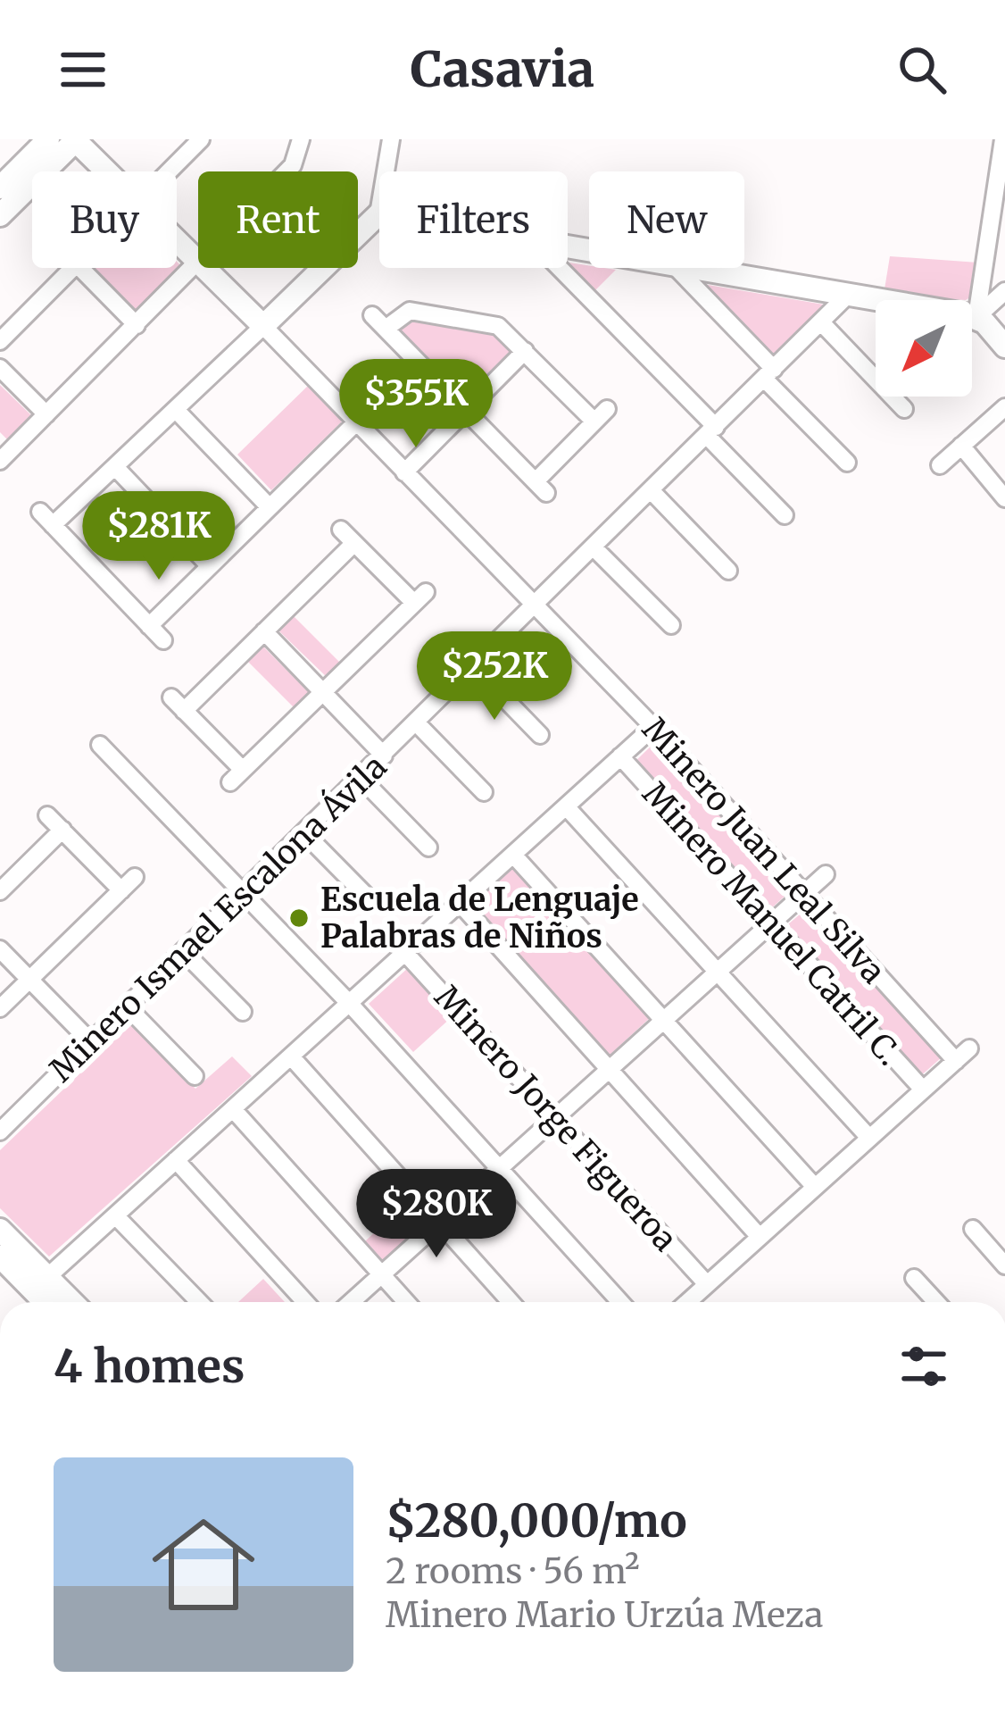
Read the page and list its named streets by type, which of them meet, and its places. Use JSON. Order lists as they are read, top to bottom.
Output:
{
  "streets": {
    "street": [
      "Minero Juan Leal Silva",
      "Minero Ismael Escalona Ávila",
      "Minero Manuel Catril C.",
      "Minero Jorge Figueroa"
    ]
  },
  "crossings": [
    ["Minero Juan Leal Silva", "Minero Ismael Escalona Ávila"],
    ["Minero Juan Leal Silva", "Minero Manuel Catril C."]
  ],
  "places": ["Escuela de Lenguaje Palabras de Niños"],
  "north": "bottom left",
  "page": {
    "header": "Casavia",
    "chip": [
      "Buy",
      "Rent",
      "Filters",
      "New"
    ],
    "price": [
      "$355K",
      "$281K",
      "$252K",
      "$280K"
    ],
    "heading": "4 homes",
    "list": [
      {
        "name": "$280,000/mo",
        "note": "2 rooms · 56 m² · Minero Mario Urzúa Meza"
      }
    ]
  }
}
